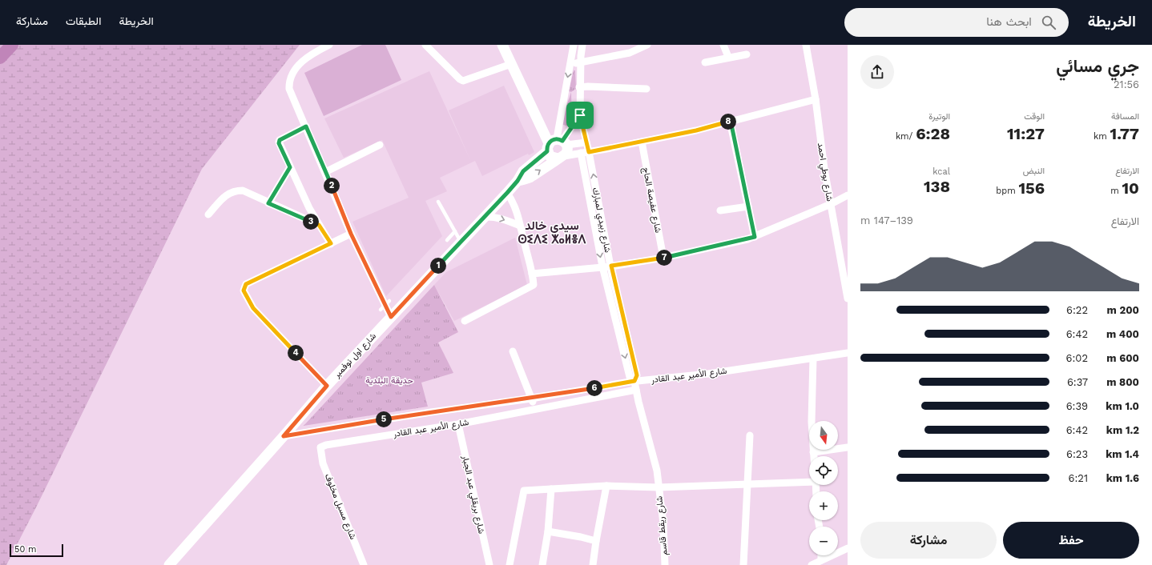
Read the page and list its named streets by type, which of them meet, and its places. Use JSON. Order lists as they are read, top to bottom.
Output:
{
  "streets": {
    "main road": ["شارع اول نوفمبر"],
    "street": [
      "شارع بوطي احمد",
      "شارع عفيصة الحاج",
      "شارع زبيدي لمبارك",
      "شارع الأمير عبد القادر",
      "شارع بريقلي عبد الجبار",
      "شارع مسبل مخلوف",
      "شارع ريقط قاسم"
    ]
  },
  "crossings": [
    ["شارع زبيدي لمبارك", "شارع الأمير عبد القادر"],
    ["شارع زبيدي لمبارك", "شارع ريقط قاسم"],
    ["شارع اول نوفمبر", "شارع الأمير عبد القادر"],
    ["شارع الأمير عبد القادر", "شارع بريقلي عبد الجبار"],
    ["شارع الأمير عبد القادر", "شارع مسبل مخلوف"],
    ["شارع الأمير عبد القادر", "شارع ريقط قاسم"]
  ],
  "districts": ["سيدي خالد ⵙⵉⴷⵉ ⵅⴰⵍⴻⴷ"],
  "parks": ["حديقة البلدية"],
  "scale_bar": "50 m",
  "north": "bottom",
  "page": {
    "header": "الخريطة",
    "search": "ابحث هنا",
    "nav": ["الخريطة", "الطبقات", "مشاركة"],
    "heading": ["جري مسائي", "21:56"],
    "stats": [
      ["المسافة", "1.77 km"],
      ["الوقت", "11:27"],
      ["الوتيرة", "6:28 /km"],
      ["الارتفاع", "10 m"],
      ["النبض", "156 bpm"],
      ["kcal", "138"]
    ],
    "pins": [
      "8",
      "2",
      "3",
      "7",
      "1",
      "4",
      "6",
      "5"
    ],
    "chart": ["الارتفاع", "139–147 m"],
    "list": [
      {
        "name": "200 m",
        "note": "6:22"
      },
      {
        "name": "400 m",
        "note": "6:42"
      },
      {
        "name": "600 m",
        "note": "6:02"
      },
      {
        "name": "800 m",
        "note": "6:37"
      },
      {
        "name": "1.0 km",
        "note": "6:39"
      },
      {
        "name": "1.2 km",
        "note": "6:42"
      },
      {
        "name": "1.4 km",
        "note": "6:23"
      },
      {
        "name": "1.6 km",
        "note": "6:21"
      }
    ],
    "map_buttons": ["+", "−"],
    "buttons": ["حفظ", "مشاركة"],
    "scale": "50 m"
  }
}
